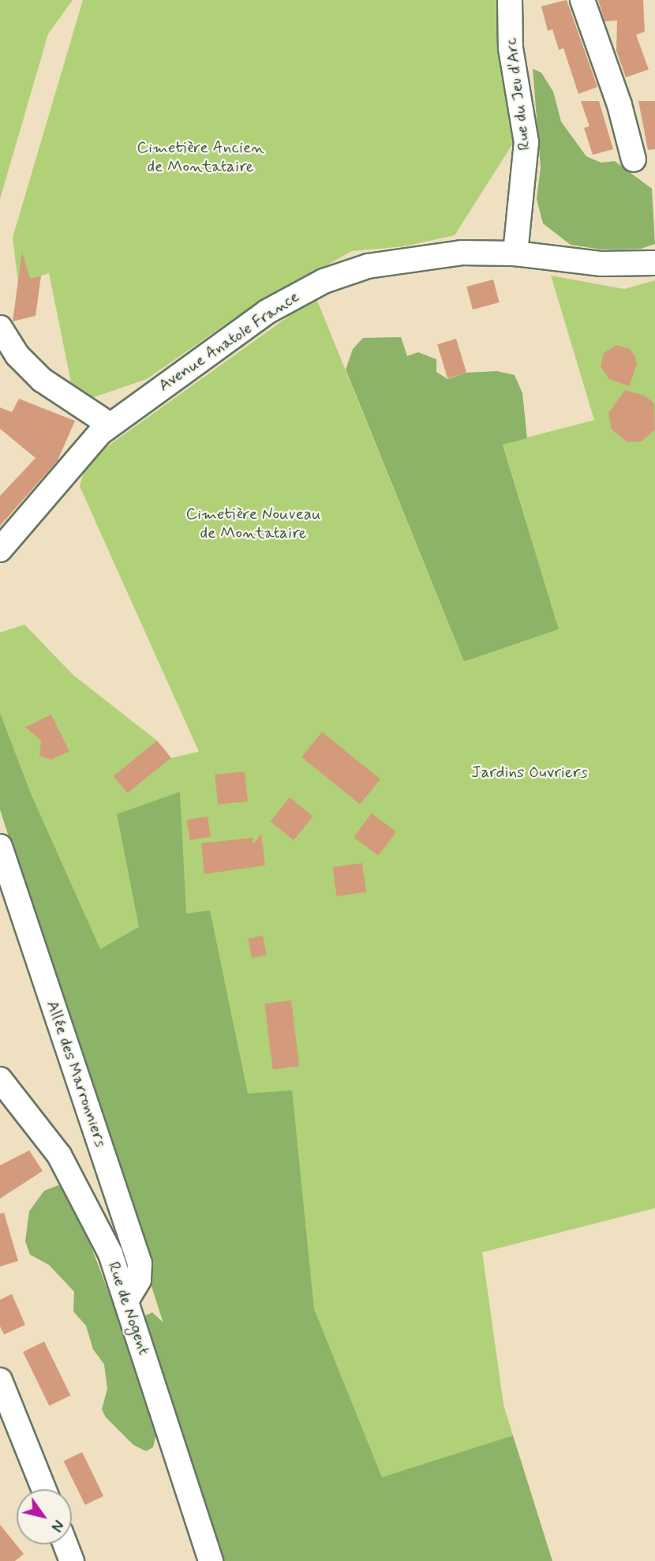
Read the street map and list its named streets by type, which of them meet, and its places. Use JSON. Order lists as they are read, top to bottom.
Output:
{
  "streets": {
    "street": [
      "Rue du Jeu d'Arc",
      "Avenue Anatole France",
      "Allée des Marronniers",
      "Rue de Nogent"
    ]
  },
  "crossings": [
    ["Rue du Jeu d'Arc", "Avenue Anatole France"],
    ["Allée des Marronniers", "Rue de Nogent"]
  ],
  "parks": ["Cimetière Ancien de Montataire", "Cimetière Nouveau de Montataire", "Jardins Ouvriers"],
  "north": "bottom right"
}
